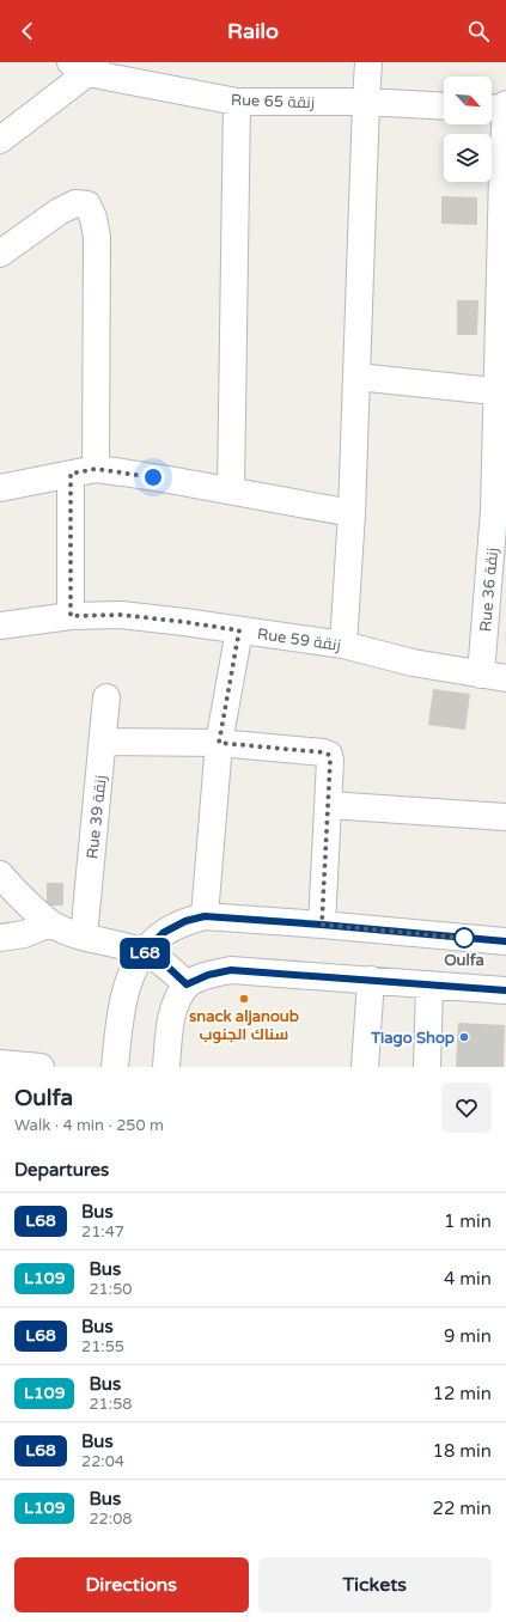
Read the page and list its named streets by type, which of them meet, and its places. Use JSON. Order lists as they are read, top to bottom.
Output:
{
  "streets": {
    "street": [
      "Rue 65 زنقة",
      "Rue 36 زنقة",
      "Rue 59 زنقة",
      "Rue 39 زنقة"
    ]
  },
  "crossings": [
    ["Rue 36 زنقة", "Rue 59 زنقة"]
  ],
  "places": ["Oulfa", "snack aljanoub سناك الجنوب", "Tiago Shop"],
  "lines": ["bus line L68"],
  "north": "bottom right",
  "page": {
    "header": "Railo",
    "on_map": "L68",
    "heading": [
      ["Oulfa", "Walk · 4 min · 250 m"],
      "Departures"
    ],
    "list": [
      {
        "mark": "L68",
        "name": "Bus",
        "note": "21:47",
        "value": "1 min"
      },
      {
        "mark": "L109",
        "name": "Bus",
        "note": "21:50",
        "value": "4 min"
      },
      {
        "mark": "L68",
        "name": "Bus",
        "note": "21:55",
        "value": "9 min"
      },
      {
        "mark": "L109",
        "name": "Bus",
        "note": "21:58",
        "value": "12 min"
      },
      {
        "mark": "L68",
        "name": "Bus",
        "note": "22:04",
        "value": "18 min"
      },
      {
        "mark": "L109",
        "name": "Bus",
        "note": "22:08",
        "value": "22 min"
      }
    ],
    "buttons": ["Directions", "Tickets"]
  }
}
